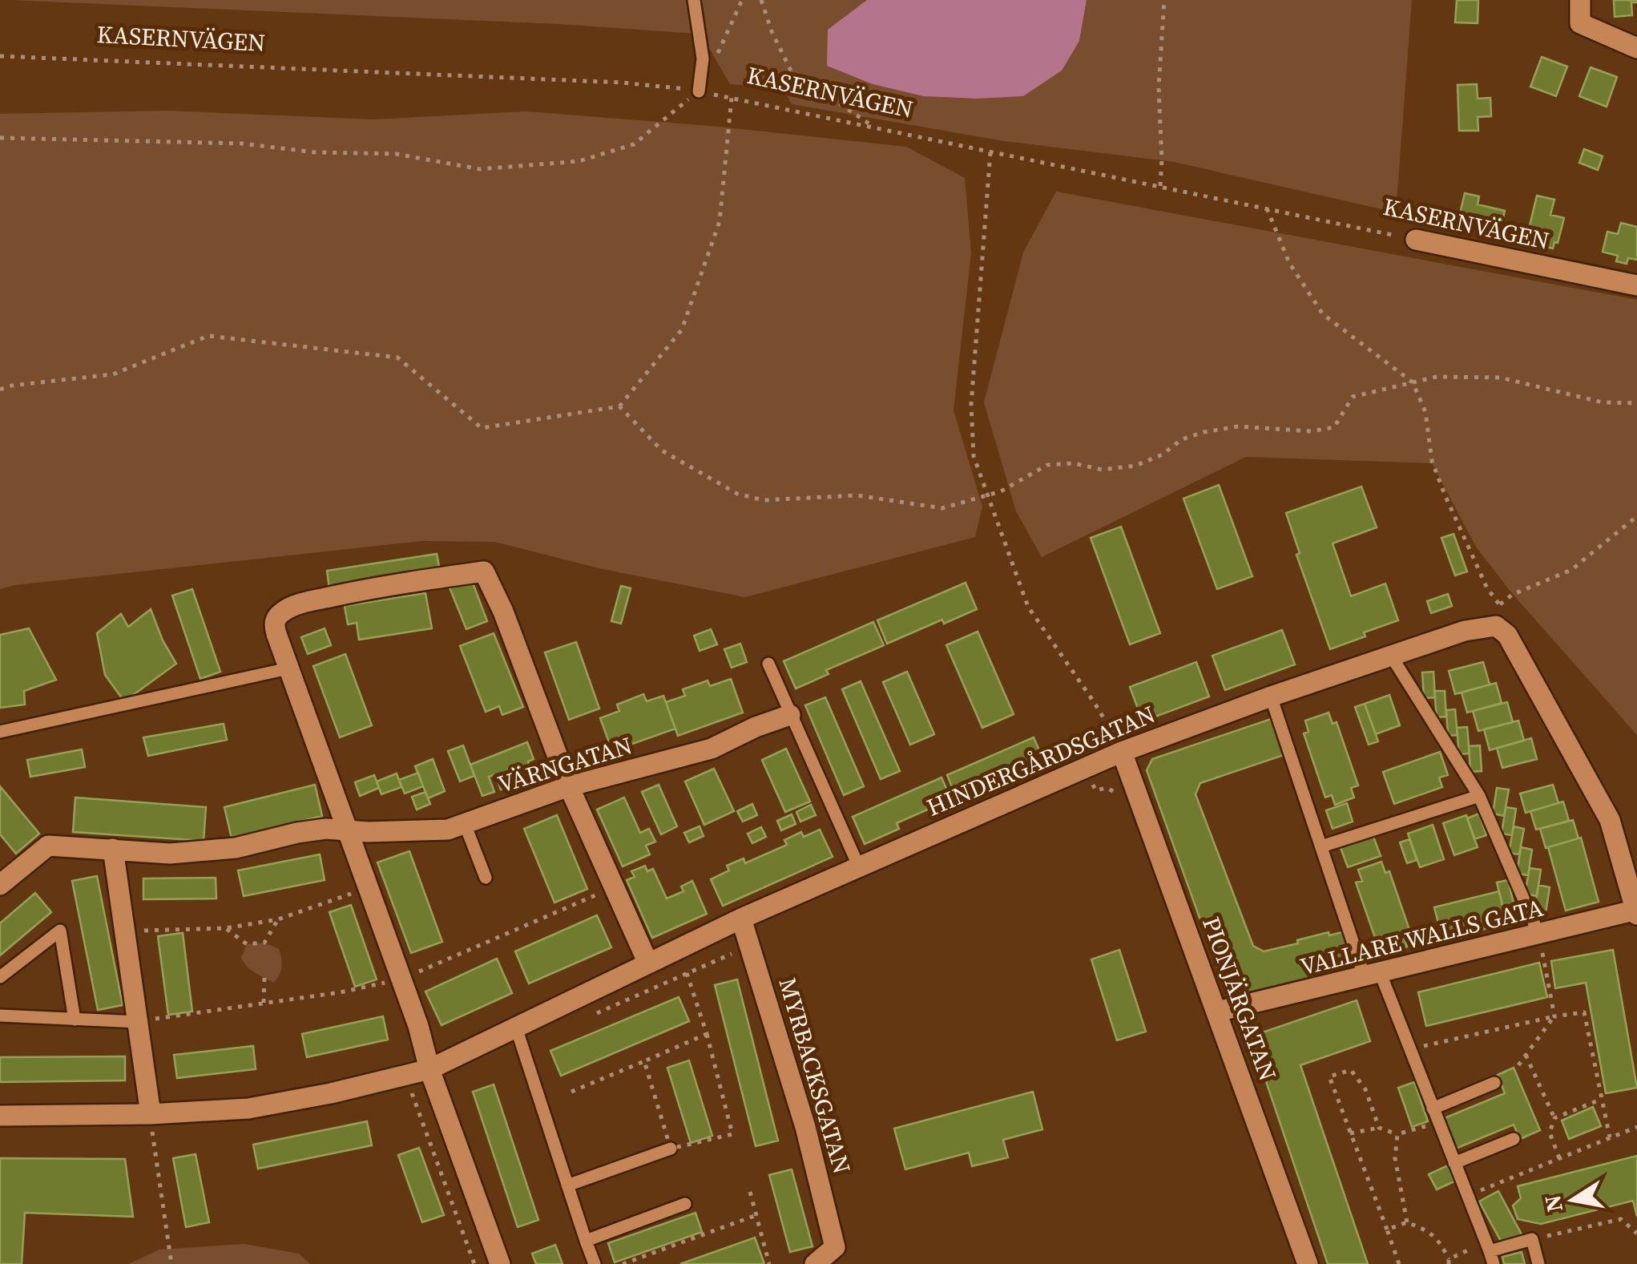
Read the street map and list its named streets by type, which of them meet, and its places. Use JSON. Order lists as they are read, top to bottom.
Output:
{
  "streets": {
    "street": [
      "KASERNVÄGEN",
      "HINDERGÅRDSGATAN",
      "VÄRNGATAN",
      "VALLARE WALLS GATA",
      "PIONJÄRGATAN",
      "MYRBACKSGATAN"
    ]
  },
  "crossings": [
    ["HINDERGÅRDSGATAN", "PIONJÄRGATAN"],
    ["HINDERGÅRDSGATAN", "MYRBACKSGATAN"],
    ["VALLARE WALLS GATA", "PIONJÄRGATAN"]
  ],
  "north": "left"
}
